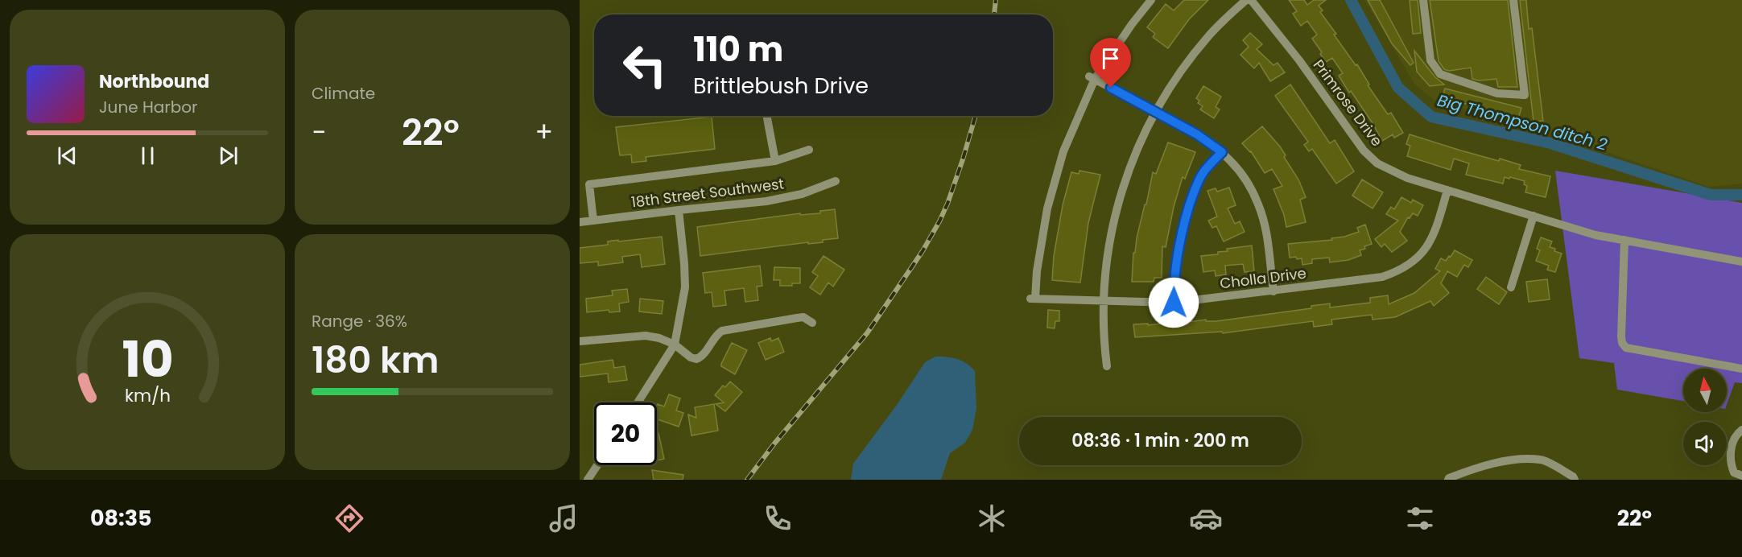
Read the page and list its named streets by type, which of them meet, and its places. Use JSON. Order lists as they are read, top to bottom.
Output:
{
  "streets": {
    "street": ["Primrose Drive", "18th Street Southwest", "Cholla Drive"]
  },
  "crossings": [
    ["Primrose Drive", "Cholla Drive"]
  ],
  "water": ["Big Thompson ditch 2"],
  "north": "top",
  "page": {
    "tile": [
      "Climate",
      ["Range · 36%", "180 km"]
    ],
    "turn": ["110 m", "Brittlebush Drive"],
    "song": ["Northbound", "June Harbor"],
    "heat": ["−", "22°", "+"],
    "limit": "20",
    "trip": "08:36 · 1 min · 200 m",
    "tabs": ["08:35", "22°"],
    "gauge": ["10", "km/h"]
  }
}
